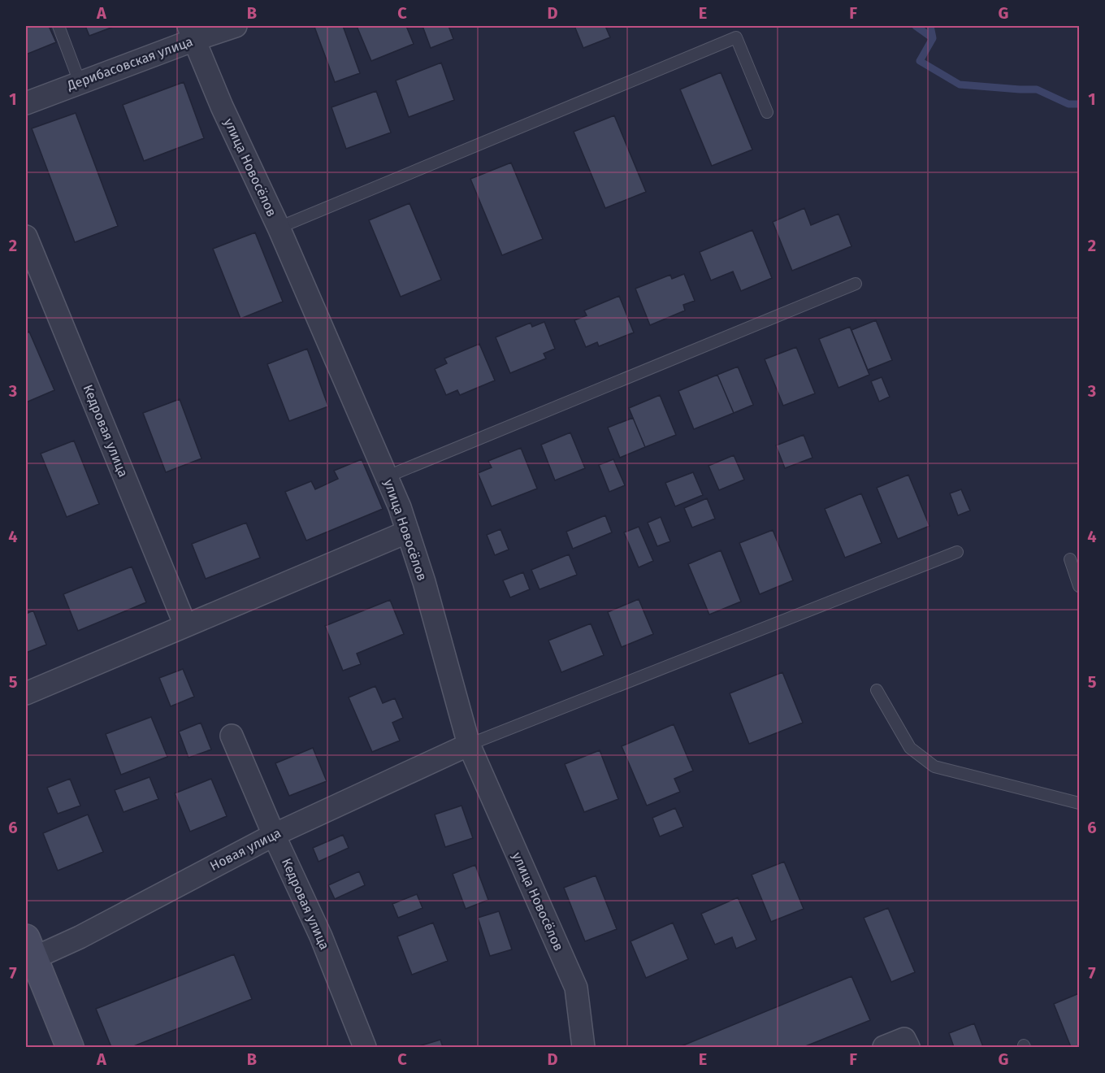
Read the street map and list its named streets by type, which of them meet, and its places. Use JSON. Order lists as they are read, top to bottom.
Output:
{
  "streets": {
    "street": [
      "Дерибасовская улица",
      "улица Новосёлов",
      "Кедровая улица",
      "Новая улица"
    ]
  },
  "crossings": [
    ["Дерибасовская улица", "улица Новосёлов"],
    ["улица Новосёлов", "Новая улица"],
    ["Кедровая улица", "Новая улица"]
  ],
  "grid": {
    "columns": [
      "A",
      "B",
      "C",
      "D",
      "E",
      "F",
      "G"
    ],
    "rows": [
      "1",
      "2",
      "3",
      "4",
      "5",
      "6",
      "7"
    ]
  }
}
